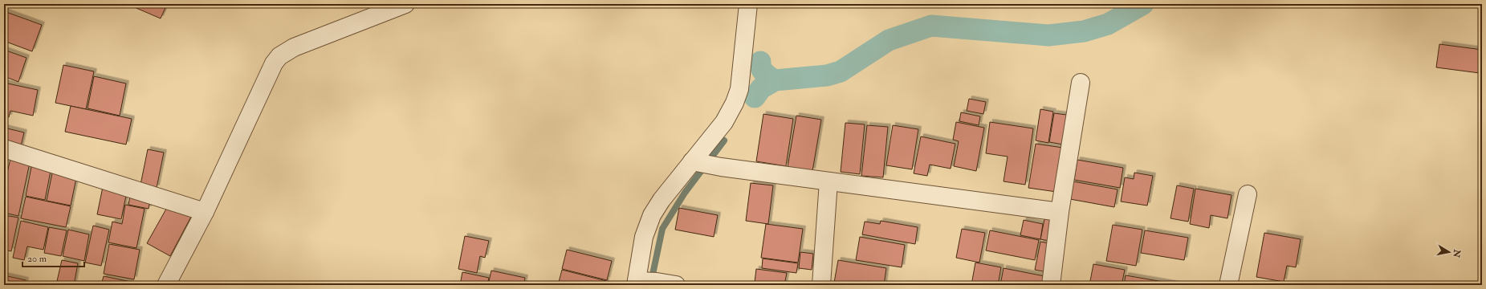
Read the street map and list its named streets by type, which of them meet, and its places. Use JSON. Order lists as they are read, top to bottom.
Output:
{
  "scale_bar": "20 m",
  "north": "right"
}
